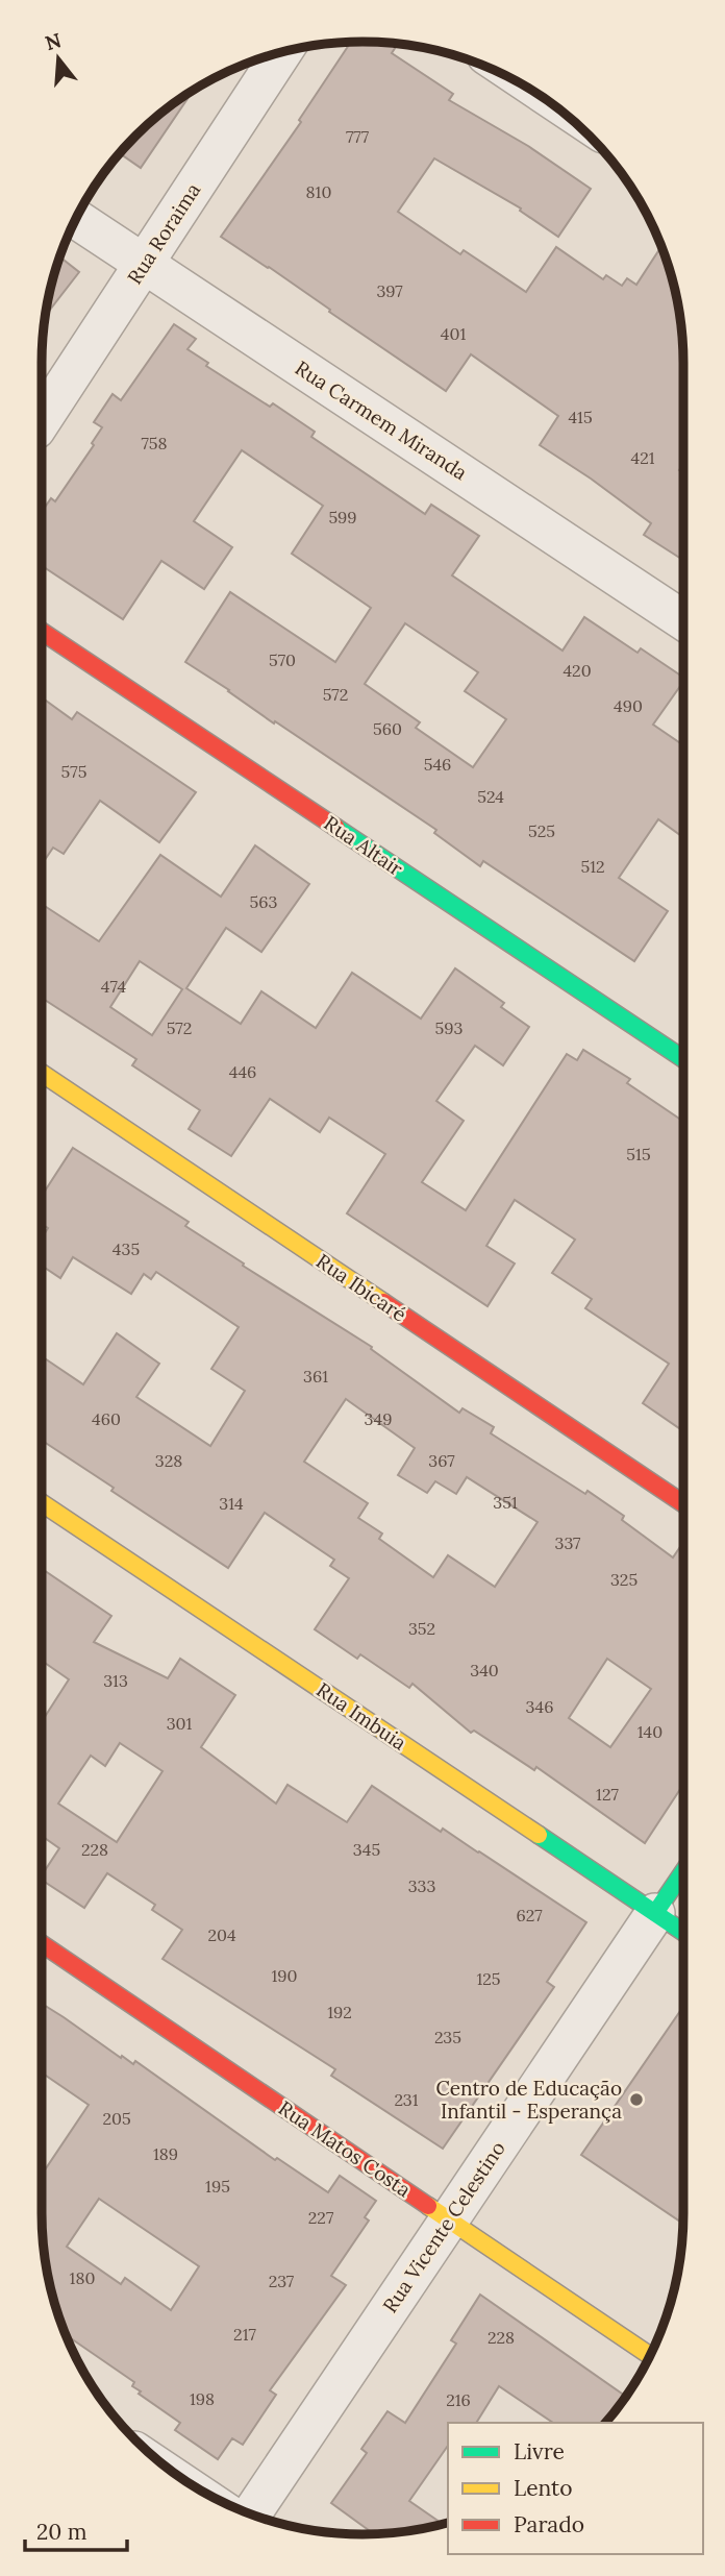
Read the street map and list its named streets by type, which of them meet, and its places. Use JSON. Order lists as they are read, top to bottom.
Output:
{
  "streets": {
    "street": [
      "Rua Roraima",
      "Rua Carmem Miranda",
      "Rua Altair",
      "Rua Ibicaré",
      "Rua Imbuia",
      "Rua Matos Costa",
      "Rua Vicente Celestino"
    ]
  },
  "crossings": [
    ["Rua Roraima", "Rua Carmem Miranda"],
    ["Rua Imbuia", "Rua Vicente Celestino"],
    ["Rua Matos Costa", "Rua Vicente Celestino"]
  ],
  "places": ["Centro de Educação Infantil - Esperança"],
  "house_numbers": [
    "777",
    "810",
    "397",
    "401",
    "415",
    "758",
    "421",
    "599",
    "570",
    "420",
    "572",
    "490",
    "560",
    "546",
    "575",
    "524",
    "525",
    "512",
    "563",
    "474",
    "572",
    "593",
    "446",
    "515",
    "435",
    "361",
    "460",
    "349",
    "328",
    "367",
    "351",
    "314",
    "337",
    "325",
    "352",
    "340",
    "313",
    "346",
    "301",
    "140",
    "127",
    "228",
    "345",
    "333",
    "627",
    "204",
    "190",
    "125",
    "192",
    "235",
    "231",
    "205",
    "189",
    "195",
    "227",
    "180",
    "237",
    "217",
    "228",
    "198",
    "216"
  ],
  "legend": ["Livre", "Lento", "Parado"],
  "scale_bar": "20 m",
  "north": "top"
}
